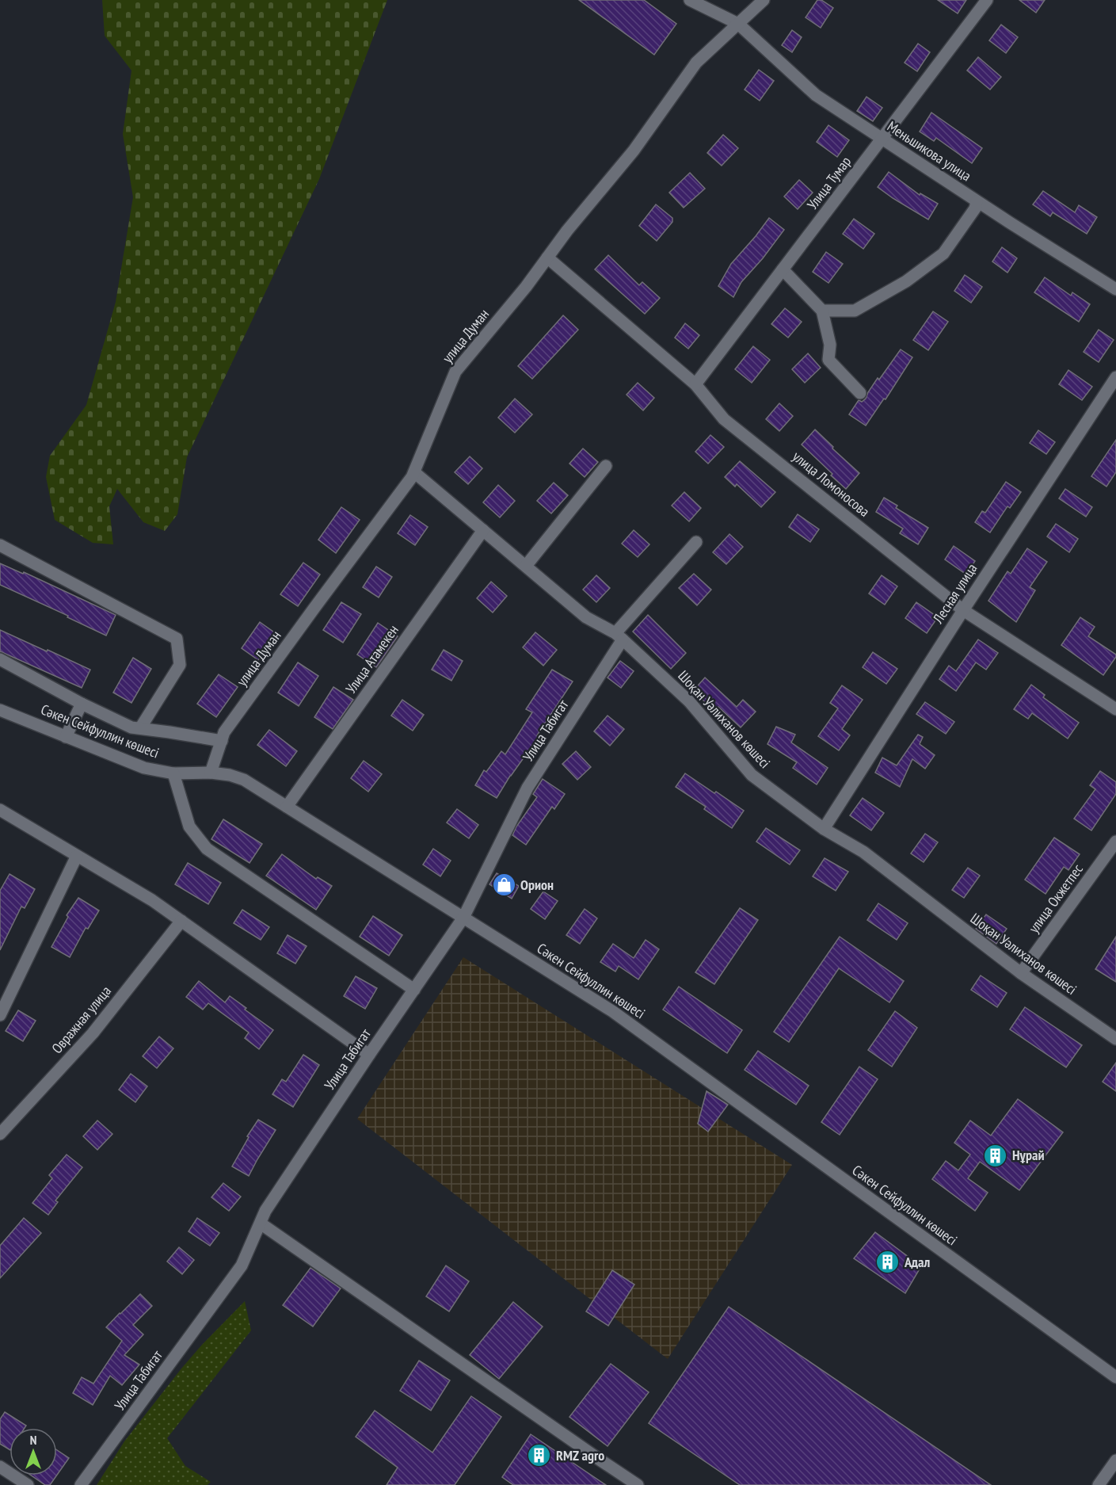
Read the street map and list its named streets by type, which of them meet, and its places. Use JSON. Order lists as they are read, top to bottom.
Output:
{
  "streets": {
    "street": [
      "Меньшикова улица",
      "Улица Тумар",
      "улица Думан",
      "улица Ломоносова",
      "Лесная улица",
      "Улица Атамекен",
      "Шоқан Уәлиханов көшесі",
      "Улица Табигат",
      "Сәкен Сейфуллин көшесі",
      "улица Окжетпес",
      "Овражная улица"
    ]
  },
  "crossings": [
    ["Меньшикова улица", "Улица Тумар"],
    ["Меньшикова улица", "улица Думан"],
    ["Улица Тумар", "улица Ломоносова"],
    ["улица Думан", "улица Ломоносова"],
    ["улица Думан", "Шоқан Уәлиханов көшесі"],
    ["улица Думан", "Сәкен Сейфуллин көшесі"],
    ["улица Ломоносова", "Лесная улица"],
    ["Лесная улица", "Шоқан Уәлиханов көшесі"],
    ["Улица Атамекен", "Шоқан Уәлиханов көшесі"],
    ["Улица Атамекен", "Сәкен Сейфуллин көшесі"],
    ["Шоқан Уәлиханов көшесі", "Улица Табигат"],
    ["Шоқан Уәлиханов көшесі", "улица Окжетпес"],
    ["Улица Табигат", "Сәкен Сейфуллин көшесі"]
  ],
  "places": {
    "shop": ["Орион"],
    "building": ["Нұрай", "Адал", "RMZ agro"]
  },
  "north": "top"
}
